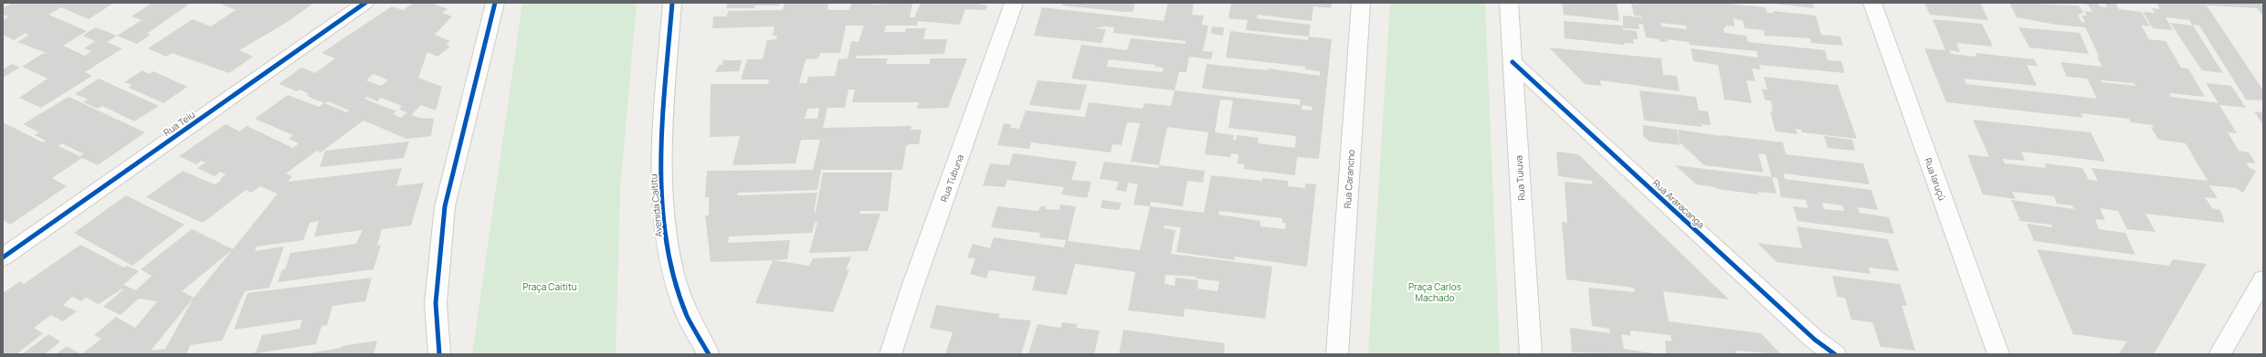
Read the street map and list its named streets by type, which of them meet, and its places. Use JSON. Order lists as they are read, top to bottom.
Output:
{
  "streets": {
    "street": [
      "Rua Teiu",
      "Rua Tubuna",
      "Rua Tuiuva",
      "Rua Carancho",
      "Rua Iaruçú",
      "Rua Araracanga",
      "Avenida Caititu"
    ]
  },
  "crossings": [
    ["Rua Tuiuva", "Rua Araracanga"]
  ],
  "parks": ["Praça Caititu", "Praça Carlos Machado"]
}
